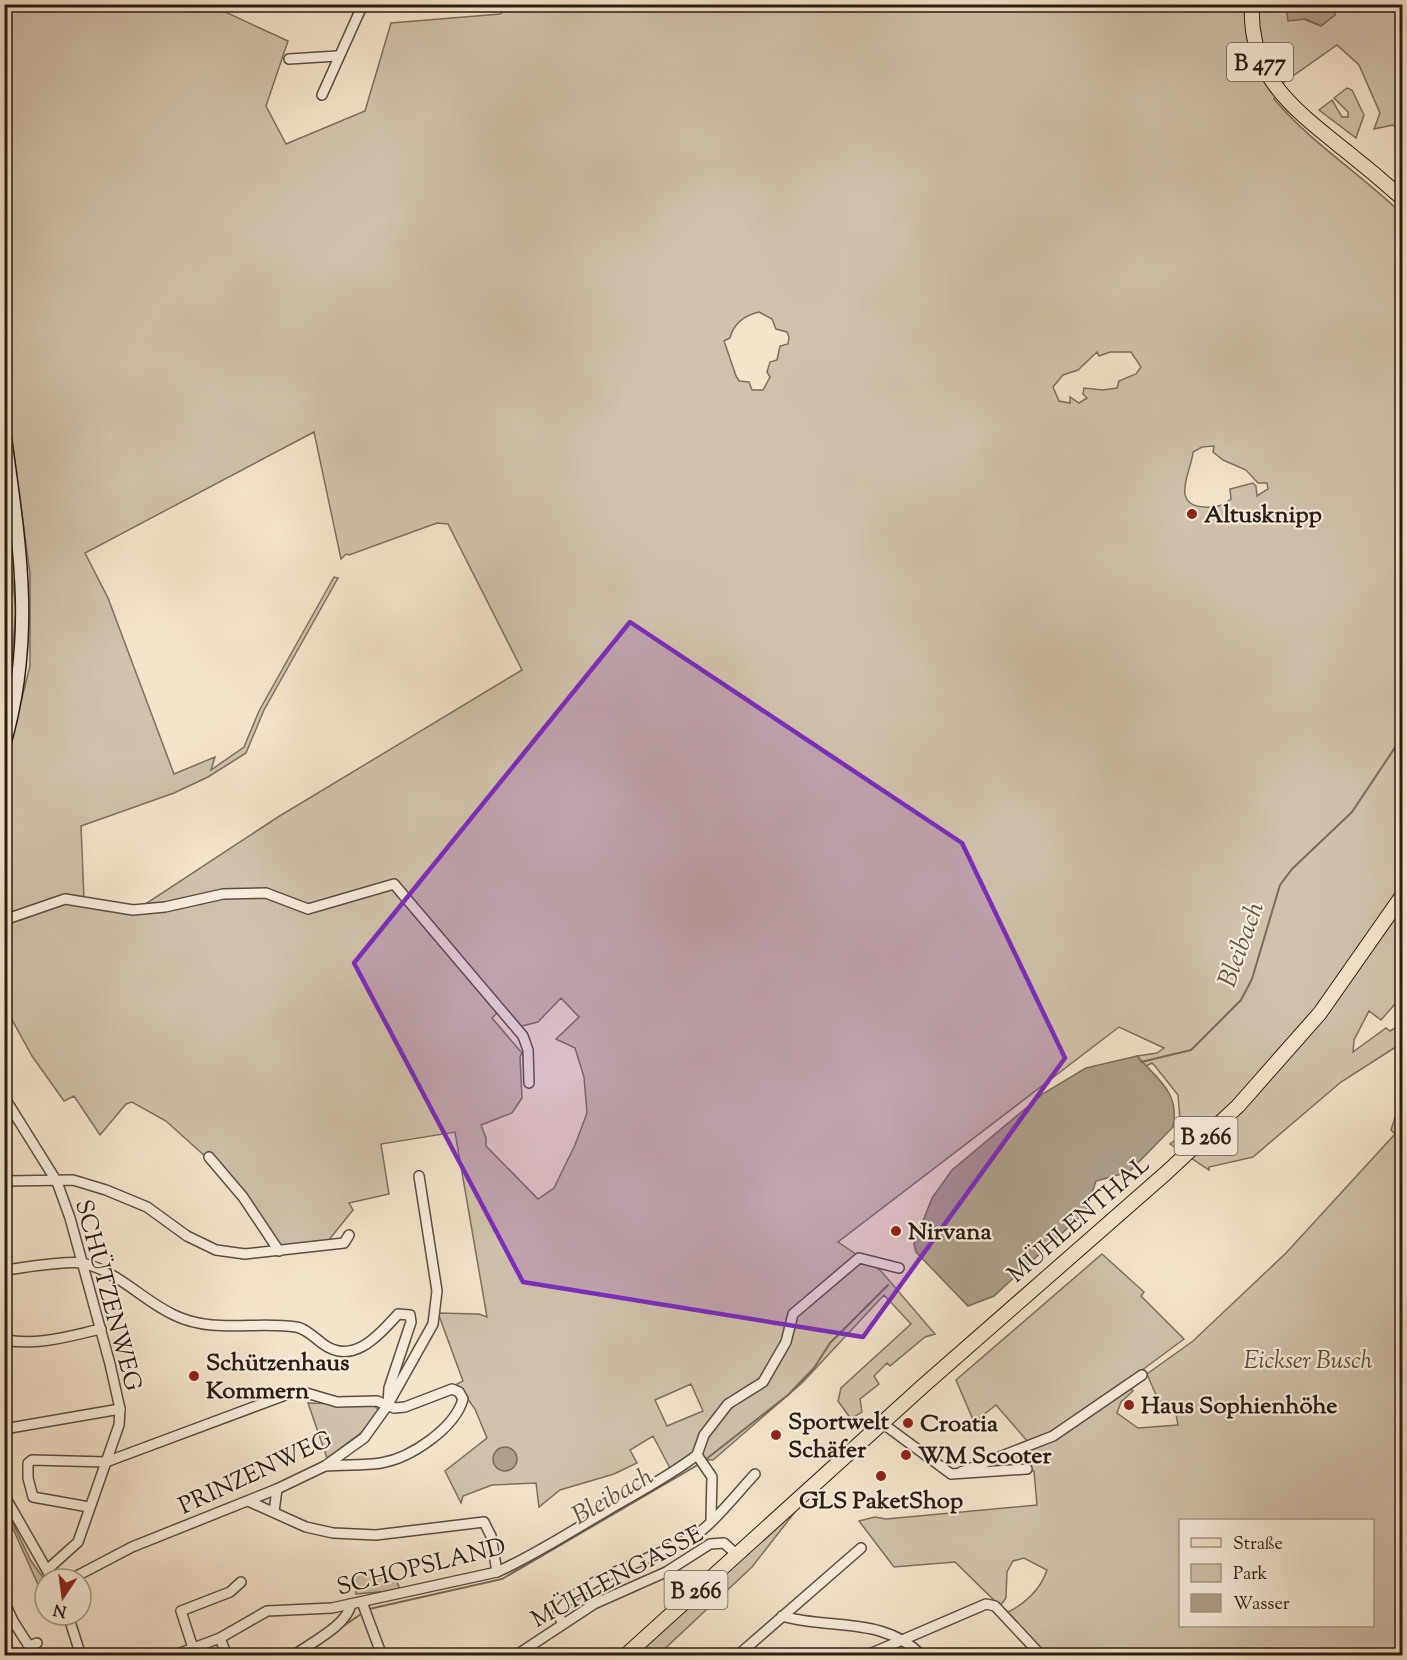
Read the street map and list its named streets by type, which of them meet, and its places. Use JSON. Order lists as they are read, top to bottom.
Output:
{
  "streets": {
    "main road": ["B 477", "B 266", "MÜHLENTHAL"],
    "street": [
      "SCHÜTZENWEG",
      "PRINZENWEG",
      "SCHOPSLAND",
      "MÜHLENGASSE"
    ]
  },
  "crossings": [
    ["B 266", "MÜHLENTHAL"],
    ["B 266", "MÜHLENGASSE"]
  ],
  "water": ["Bleibach"],
  "parks": ["Eickser Busch"],
  "places": [
    "Altusknipp",
    "Nirvana",
    "Schützenhaus Kommern",
    "Haus Sophienhöhe",
    "Croatia",
    "Sportwelt Schäfer",
    "WM Scooter",
    "GLS PaketShop"
  ],
  "legend": ["Straße", "Park", "Wasser"],
  "north": "bottom"
}
